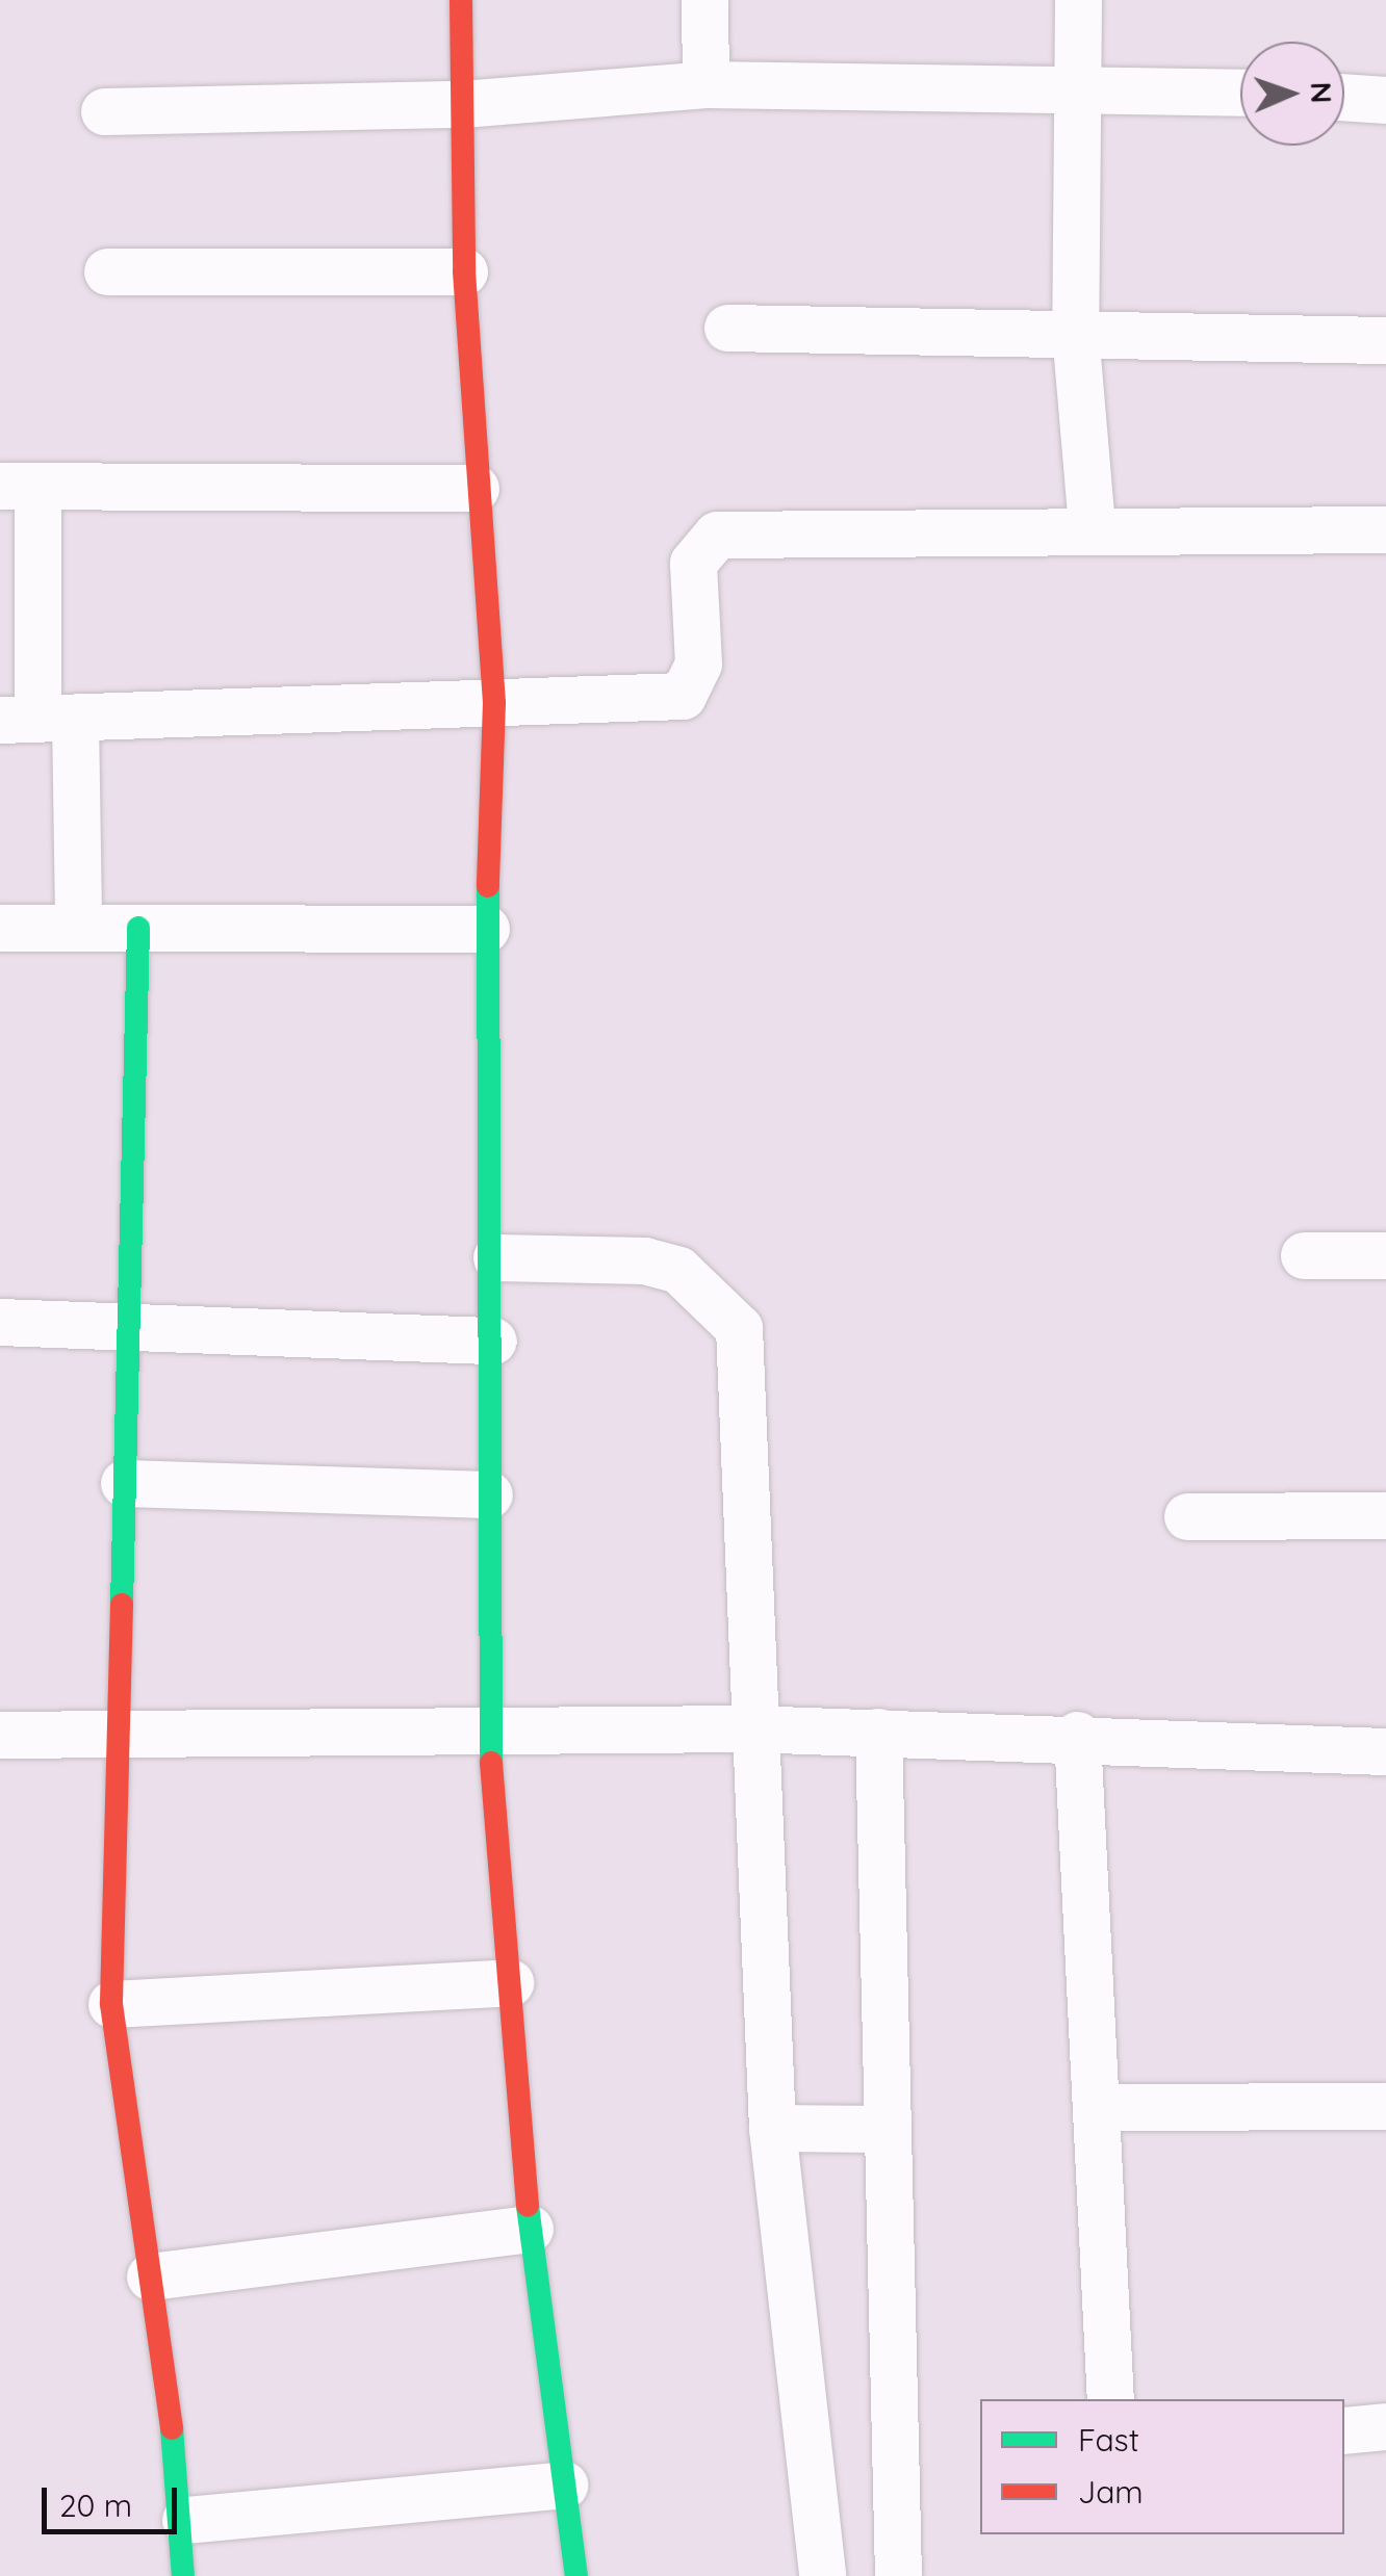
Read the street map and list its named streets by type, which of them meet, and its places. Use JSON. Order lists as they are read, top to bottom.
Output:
{
  "legend": ["Fast", "Jam"],
  "scale_bar": "20 m",
  "north": "right"
}
